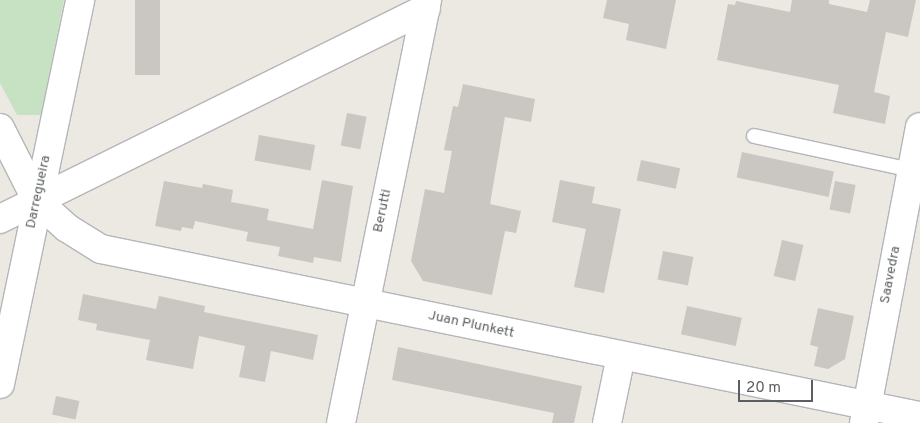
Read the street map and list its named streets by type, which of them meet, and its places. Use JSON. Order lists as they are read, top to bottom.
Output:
{
  "streets": {
    "street": [
      "Darregueira",
      "Berutti",
      "Saavedra",
      "Juan Plunkett"
    ]
  },
  "crossings": [
    ["Darregueira", "Juan Plunkett"],
    ["Berutti", "Juan Plunkett"],
    ["Saavedra", "Juan Plunkett"]
  ],
  "scale_bar": "20 m"
}
